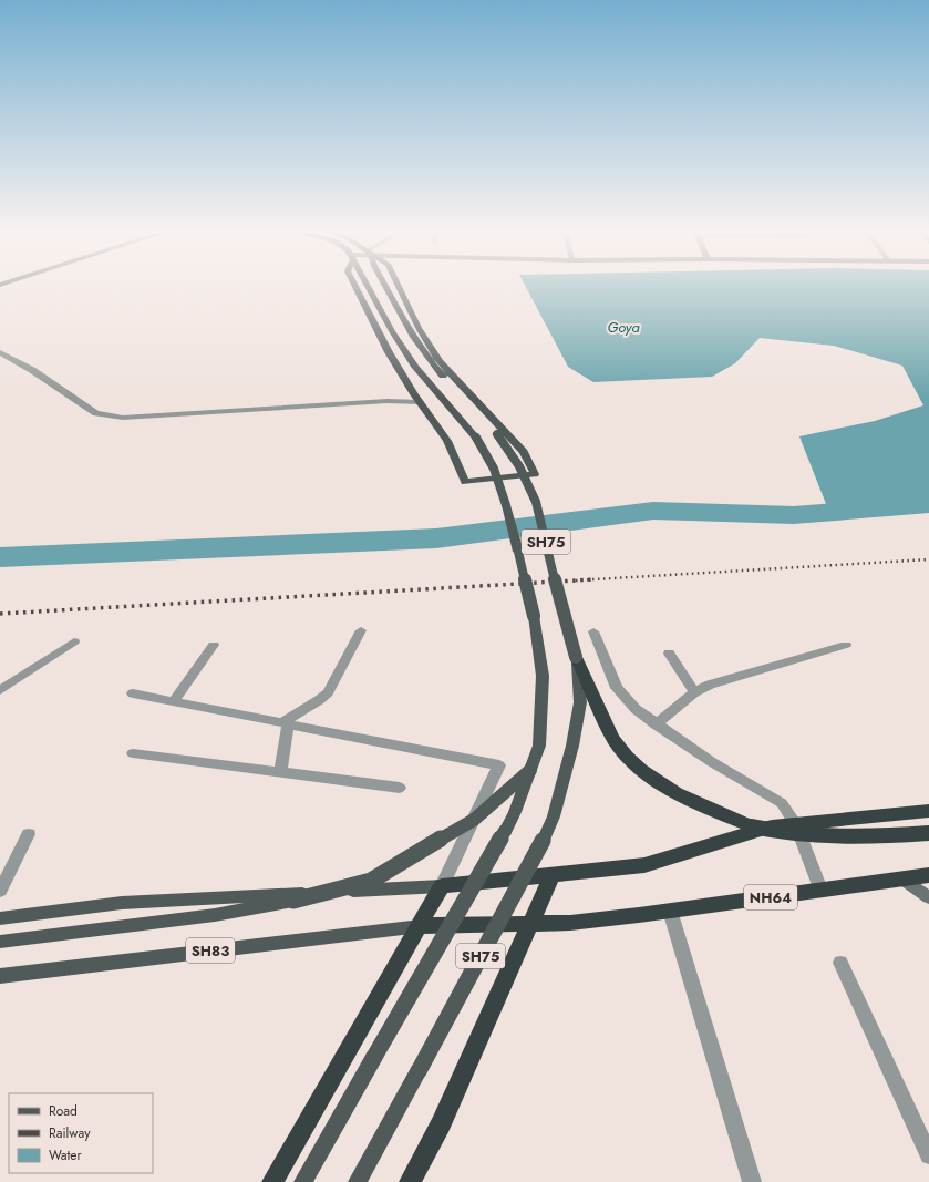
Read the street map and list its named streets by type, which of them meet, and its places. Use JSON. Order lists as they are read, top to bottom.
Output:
{
  "streets": {
    "highway": ["NH64"],
    "main road": ["SH75", "SH83"]
  },
  "crossings": [
    ["NH64", "SH83"]
  ],
  "water": ["Goya"],
  "legend": ["Road", "Railway", "Water"]
}
